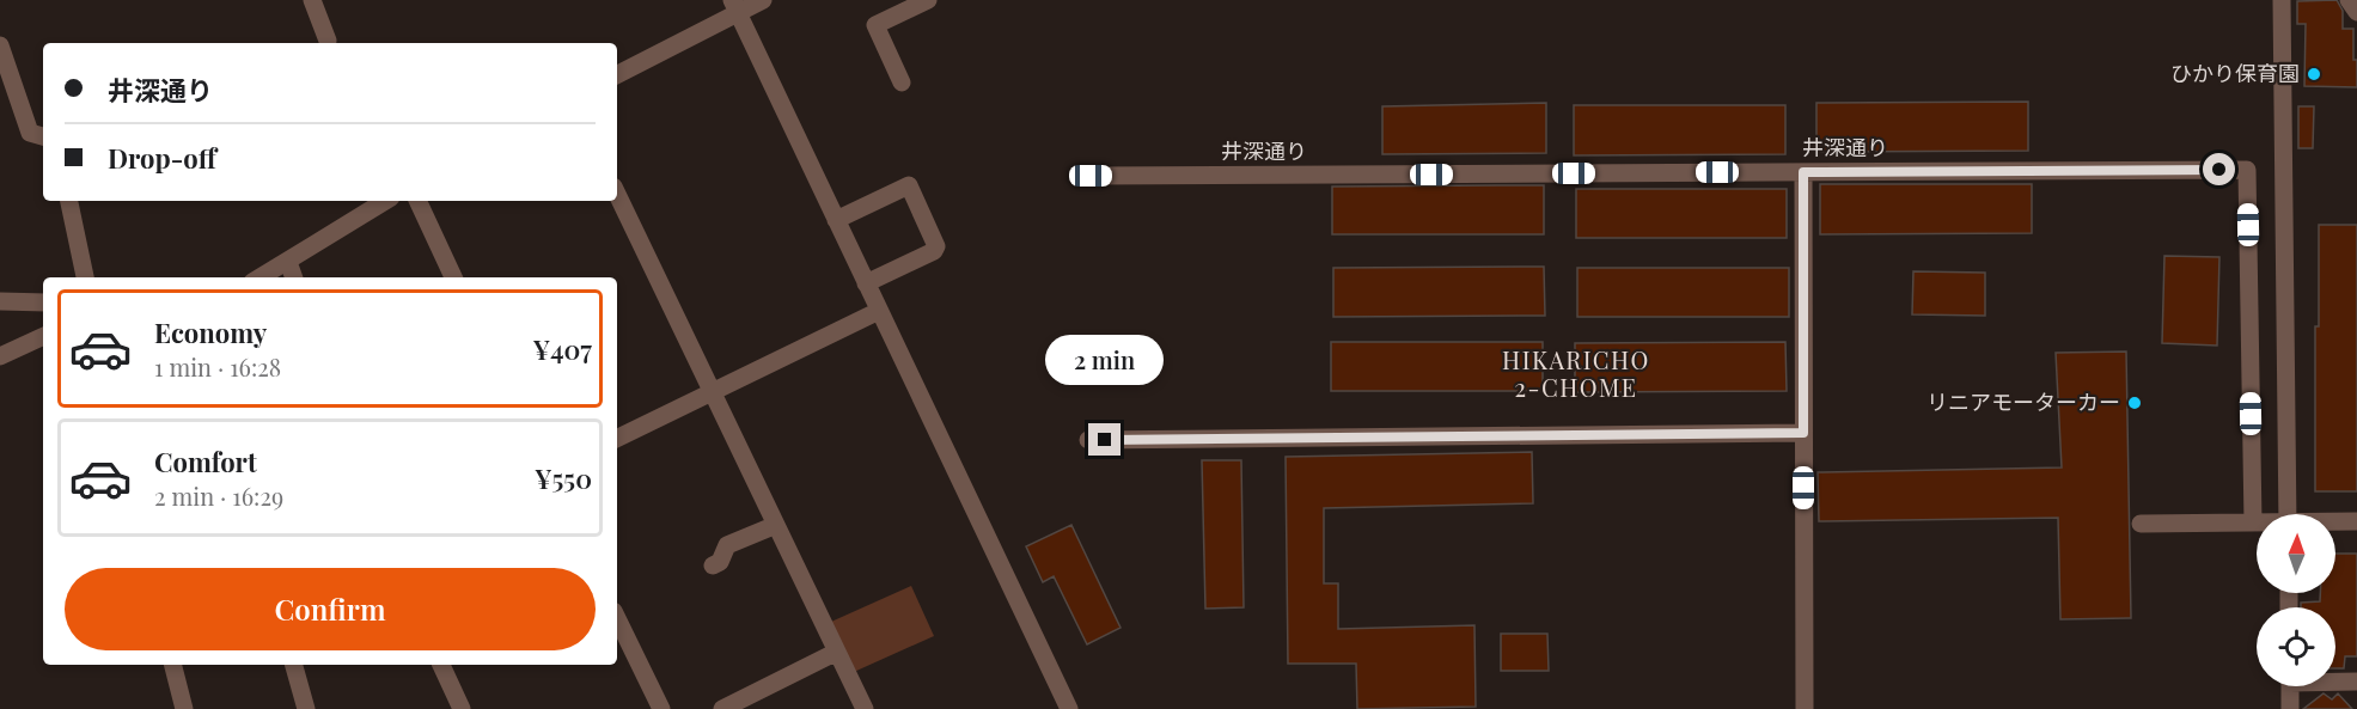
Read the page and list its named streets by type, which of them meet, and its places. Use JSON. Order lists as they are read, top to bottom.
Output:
{
  "streets": {
    "street": ["井深通り"]
  },
  "districts": ["HIKARICHO 2-CHOME"],
  "places": ["ひかり保育園", "リニアモーターカー"],
  "north": "top",
  "page": {
    "banner": ["井深通り", "Drop-off"],
    "list": [
      {
        "name": "Economy",
        "note": "1 min · 16:28",
        "value": "¥407"
      },
      {
        "name": "Comfort",
        "note": "2 min · 16:29",
        "value": "¥550"
      }
    ],
    "bubble": "2 min",
    "buttons": "Confirm"
  }
}
